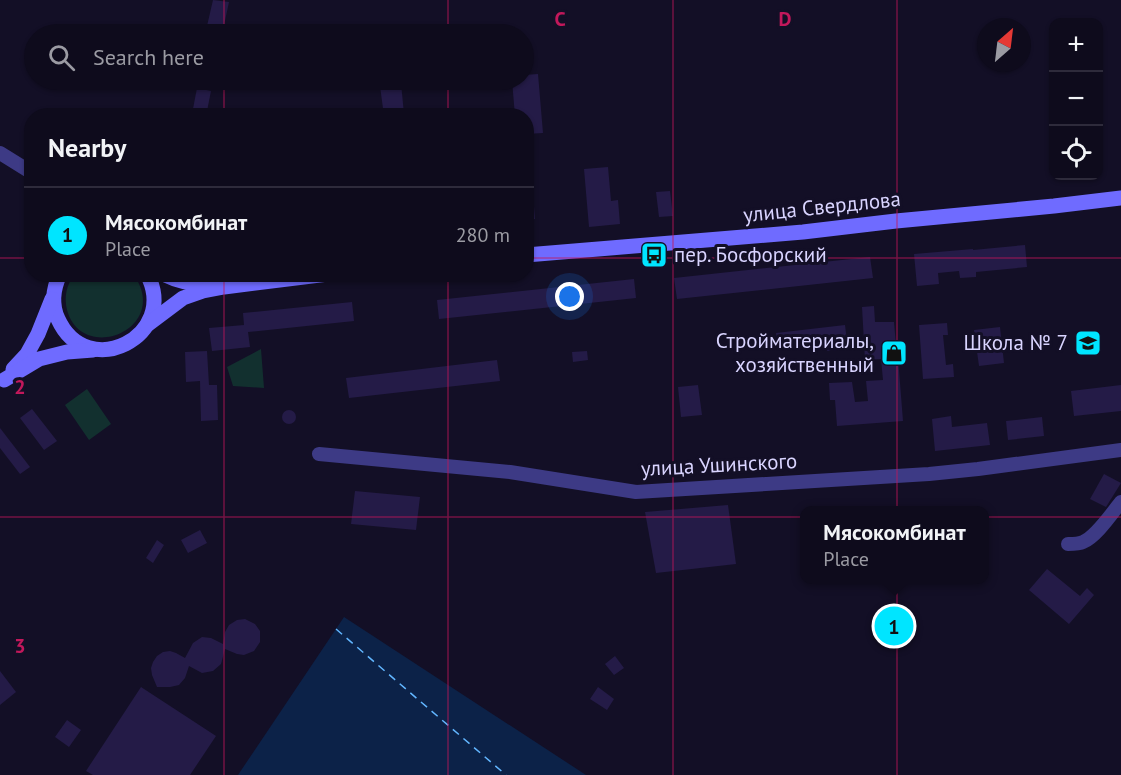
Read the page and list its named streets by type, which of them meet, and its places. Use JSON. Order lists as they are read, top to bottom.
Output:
{
  "streets": {
    "main road": ["улица Свердлова"],
    "street": ["улица Ушинского"]
  },
  "places": {
    "bus stop": ["пер. Босфорский"],
    "school or university": ["Школа № 7"],
    "shop": ["Стройматериалы, хозяйственный"]
  },
  "north": "top right",
  "page": {
    "map_buttons": ["+", "−"],
    "search": "Search here",
    "heading": "Nearby",
    "list": [
      {
        "mark": "1",
        "name": "Мясокомбинат",
        "note": "Place",
        "value": "280 m"
      }
    ],
    "popup": ["Мясокомбинат", "Place"],
    "pins": "1"
  },
  "grid": {
    "columns": ["C", "D"],
    "rows": ["2", "3"]
  }
}
